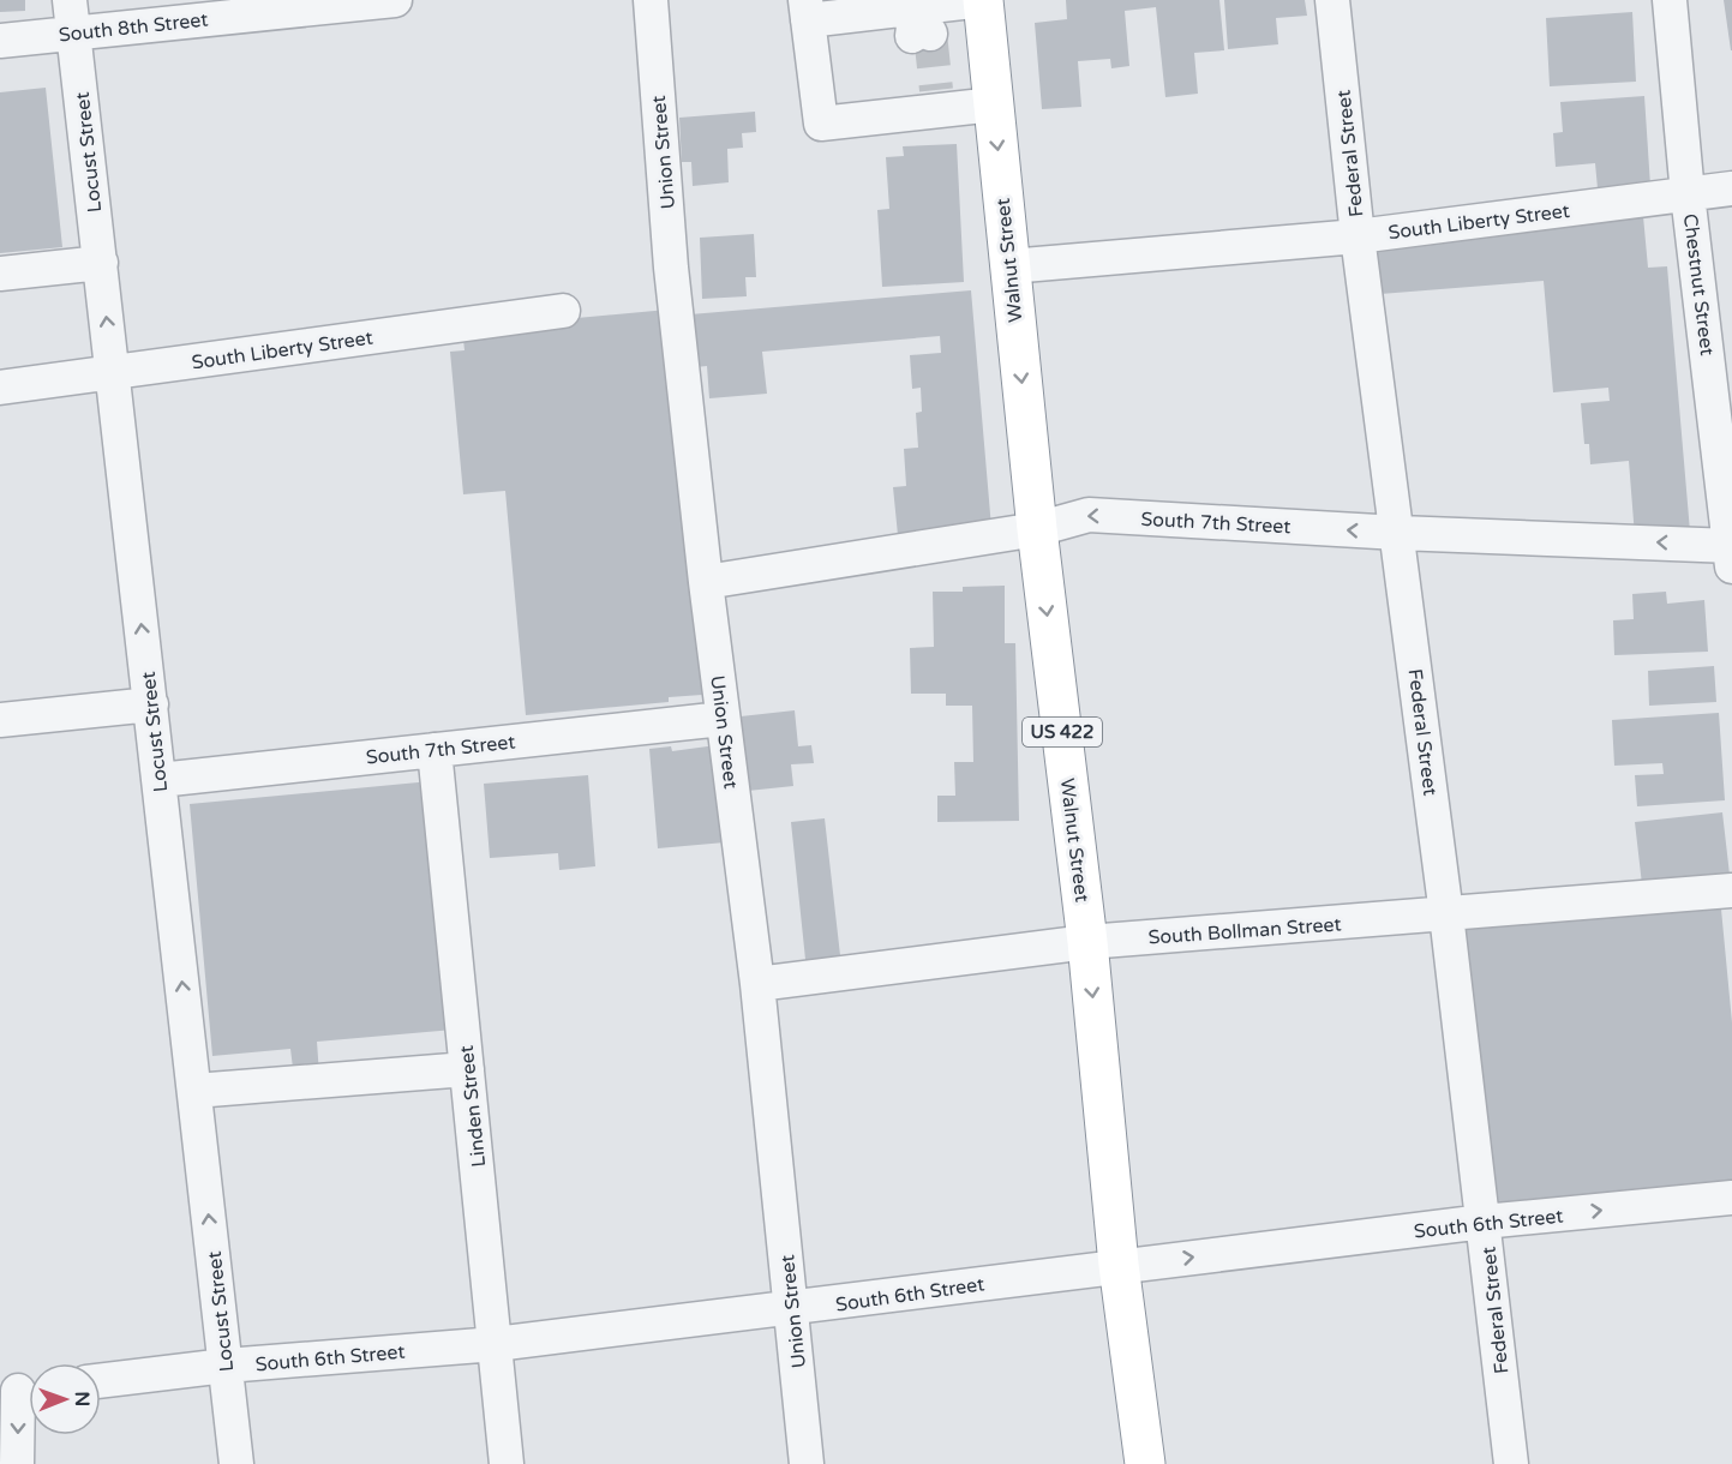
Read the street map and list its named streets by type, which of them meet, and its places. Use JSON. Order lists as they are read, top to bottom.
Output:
{
  "streets": {
    "highway": ["Walnut Street", "US 422"],
    "street": [
      "South 8th Street",
      "Locust Street",
      "Union Street",
      "Federal Street",
      "South Liberty Street",
      "Chestnut Street",
      "South 7th Street",
      "South Bollman Street",
      "Linden Street",
      "South 6th Street"
    ]
  },
  "crossings": [
    ["South 8th Street", "Locust Street"],
    ["Locust Street", "South Liberty Street"],
    ["Locust Street", "South 7th Street"],
    ["Locust Street", "South 6th Street"],
    ["Union Street", "South 7th Street"],
    ["Union Street", "South Bollman Street"],
    ["Union Street", "South 6th Street"],
    ["Federal Street", "South Liberty Street"],
    ["Federal Street", "South 7th Street"],
    ["Federal Street", "South Bollman Street"],
    ["Federal Street", "South 6th Street"],
    ["South Liberty Street", "Walnut Street"],
    ["South Liberty Street", "Chestnut Street"],
    ["Walnut Street", "South 7th Street"],
    ["Walnut Street", "South Bollman Street"],
    ["Walnut Street", "South 6th Street"],
    ["Chestnut Street", "South 7th Street"],
    ["South 7th Street", "Linden Street"],
    ["Linden Street", "South 6th Street"]
  ],
  "one_way": [
    "Locust Street",
    "Walnut Street",
    "South 7th Street",
    "South 6th Street"
  ],
  "north": "right"
}
